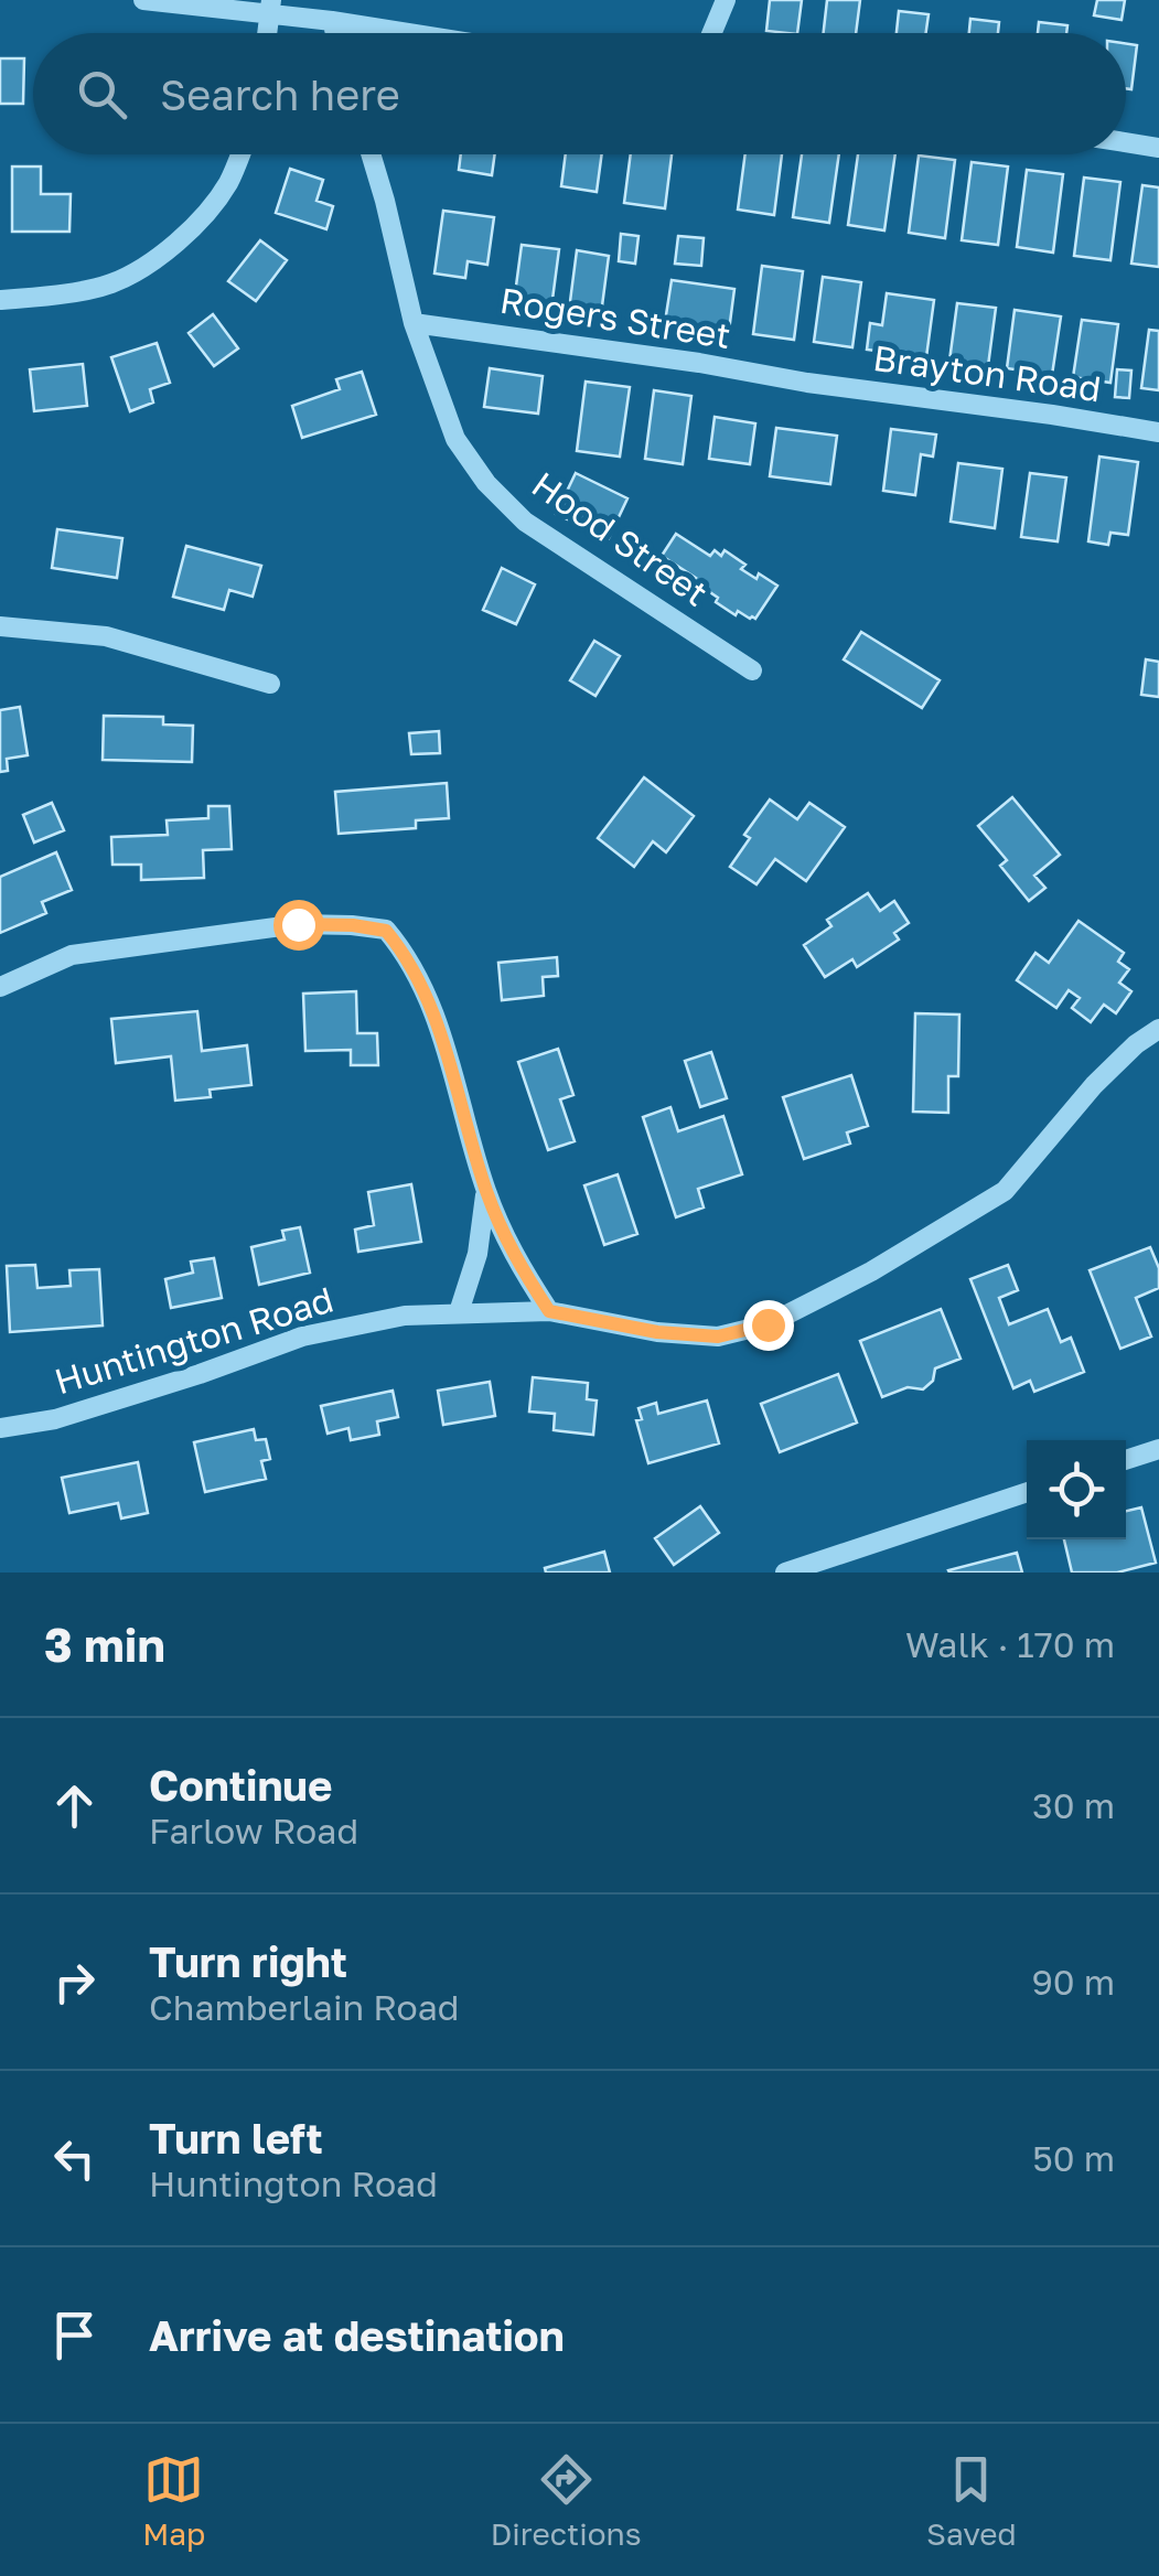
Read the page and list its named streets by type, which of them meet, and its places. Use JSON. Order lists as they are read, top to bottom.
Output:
{
  "streets": {
    "street": [
      "Rogers Street",
      "Brayton Road",
      "Hood Street",
      "Huntington Road"
    ]
  },
  "crossings": [
    ["Rogers Street", "Brayton Road"],
    ["Rogers Street", "Hood Street"]
  ],
  "page": {
    "search": "Search here",
    "heading": ["3 min", "Walk · 170 m"],
    "list": [
      ["Continue", "Farlow Road", "30 m"],
      ["Turn right", "Chamberlain Road", "90 m"],
      ["Turn left", "Huntington Road", "50 m"],
      "Arrive at destination"
    ],
    "nav": ["Map", "Directions", "Saved"]
  }
}
